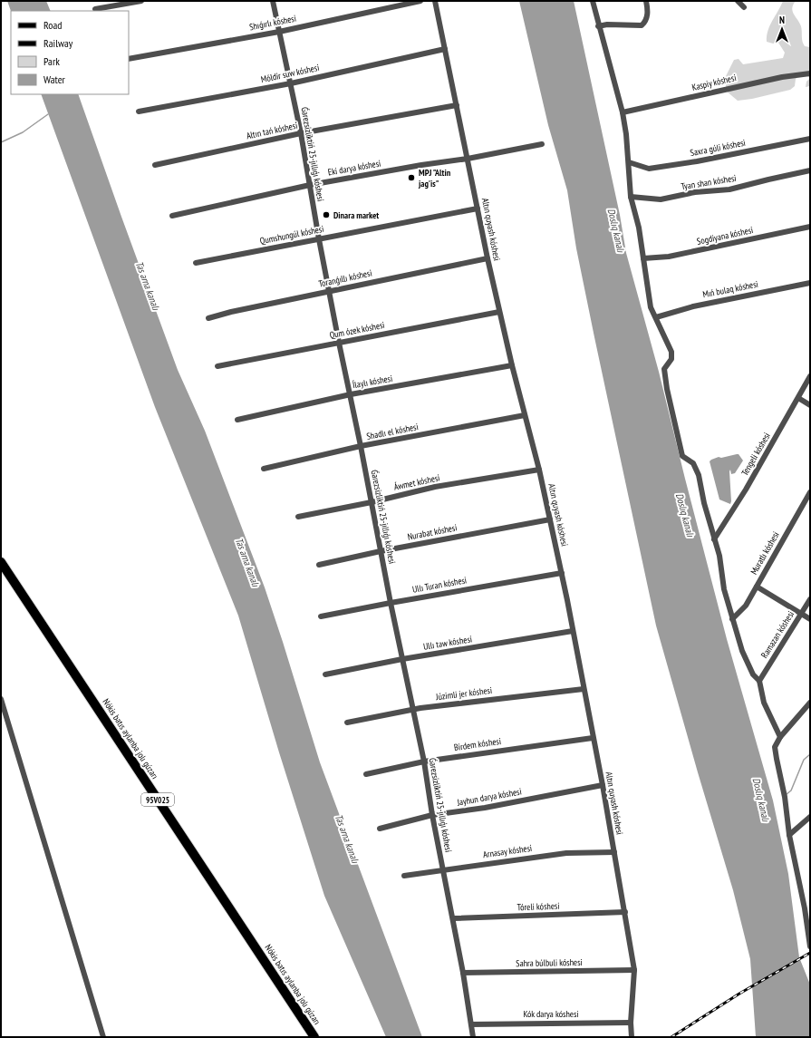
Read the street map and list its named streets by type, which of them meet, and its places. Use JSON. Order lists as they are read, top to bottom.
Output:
{
  "streets": {
    "main road": ["Nókis batıs aylanba jolı gúzarı", "95V025"],
    "street": [
      "Shıǵırlı kóshesi",
      "Móldir suw kóshesi",
      "Kaspiy kóshesi",
      "Altın tań kóshesi",
      "Saxra gúli kóshesi",
      "Ǵarezsizliktiń 25-jıllıǵı kóshesi",
      "Eki darya kóshesi",
      "Tyan shan kóshesi",
      "Altın quyash kóshesi",
      "Qumshungúl kóshesi",
      "Sogdiyana kóshesi",
      "Toranǵıllı kóshesi",
      "Mıń bulaq kóshesi",
      "Qum ózek kóshesi",
      "Ílaylı kóshesi",
      "Shadlı el kóshesi",
      "Tengeli kóshesi",
      "Áwmet kóshesi",
      "Nurabat kóshesi",
      "Muratlı kóshesi",
      "Ullı Turan kóshesi",
      "Ramazan kóshesi",
      "Ullı taw kóshesi",
      "Júzimli jer kóshesi",
      "Birdem kóshesi",
      "Jayhun darya kóshesi",
      "Arnasay kóshesi",
      "Tóreli kóshesi",
      "Sahra búlbuli kóshesi",
      "Kók darya kóshesi"
    ]
  },
  "crossings": [
    ["Shıǵırlı kóshesi", "Ǵarezsizliktiń 25-jıllıǵı kóshesi"],
    ["Móldir suw kóshesi", "Ǵarezsizliktiń 25-jıllıǵı kóshesi"],
    ["Móldir suw kóshesi", "Altın quyash kóshesi"],
    ["Altın tań kóshesi", "Ǵarezsizliktiń 25-jıllıǵı kóshesi"],
    ["Altın tań kóshesi", "Altın quyash kóshesi"],
    ["Ǵarezsizliktiń 25-jıllıǵı kóshesi", "Eki darya kóshesi"],
    ["Ǵarezsizliktiń 25-jıllıǵı kóshesi", "Qumshungúl kóshesi"],
    ["Ǵarezsizliktiń 25-jıllıǵı kóshesi", "Toranǵıllı kóshesi"],
    ["Ǵarezsizliktiń 25-jıllıǵı kóshesi", "Qum ózek kóshesi"],
    ["Ǵarezsizliktiń 25-jıllıǵı kóshesi", "Ílaylı kóshesi"],
    ["Ǵarezsizliktiń 25-jıllıǵı kóshesi", "Shadlı el kóshesi"],
    ["Ǵarezsizliktiń 25-jıllıǵı kóshesi", "Áwmet kóshesi"],
    ["Ǵarezsizliktiń 25-jıllıǵı kóshesi", "Nurabat kóshesi"],
    ["Ǵarezsizliktiń 25-jıllıǵı kóshesi", "Ullı Turan kóshesi"],
    ["Ǵarezsizliktiń 25-jıllıǵı kóshesi", "Ullı taw kóshesi"],
    ["Ǵarezsizliktiń 25-jıllıǵı kóshesi", "Júzimli jer kóshesi"],
    ["Ǵarezsizliktiń 25-jıllıǵı kóshesi", "Birdem kóshesi"],
    ["Ǵarezsizliktiń 25-jıllıǵı kóshesi", "Jayhun darya kóshesi"],
    ["Ǵarezsizliktiń 25-jıllıǵı kóshesi", "Arnasay kóshesi"],
    ["Ǵarezsizliktiń 25-jıllıǵı kóshesi", "Tóreli kóshesi"],
    ["Ǵarezsizliktiń 25-jıllıǵı kóshesi", "Sahra búlbuli kóshesi"],
    ["Ǵarezsizliktiń 25-jıllıǵı kóshesi", "Kók darya kóshesi"],
    ["Eki darya kóshesi", "Altın quyash kóshesi"],
    ["Altın quyash kóshesi", "Qumshungúl kóshesi"],
    ["Altın quyash kóshesi", "Toranǵıllı kóshesi"],
    ["Altın quyash kóshesi", "Qum ózek kóshesi"],
    ["Altın quyash kóshesi", "Ílaylı kóshesi"],
    ["Altın quyash kóshesi", "Shadlı el kóshesi"],
    ["Altın quyash kóshesi", "Áwmet kóshesi"],
    ["Altın quyash kóshesi", "Nurabat kóshesi"],
    ["Altın quyash kóshesi", "Ullı Turan kóshesi"],
    ["Altın quyash kóshesi", "Ullı taw kóshesi"],
    ["Altın quyash kóshesi", "Júzimli jer kóshesi"],
    ["Altın quyash kóshesi", "Birdem kóshesi"],
    ["Altın quyash kóshesi", "Jayhun darya kóshesi"],
    ["Altın quyash kóshesi", "Arnasay kóshesi"],
    ["Altın quyash kóshesi", "Tóreli kóshesi"],
    ["Altın quyash kóshesi", "Sahra búlbuli kóshesi"],
    ["Altın quyash kóshesi", "Kók darya kóshesi"]
  ],
  "water": ["Doslıq kanalı", "Tas arna kanalı"],
  "places": ["MPJ \"Altin jag'is\"", "Dinara market"],
  "legend": [
    "Road",
    "Railway",
    "Park",
    "Water"
  ],
  "north": "top"
}
